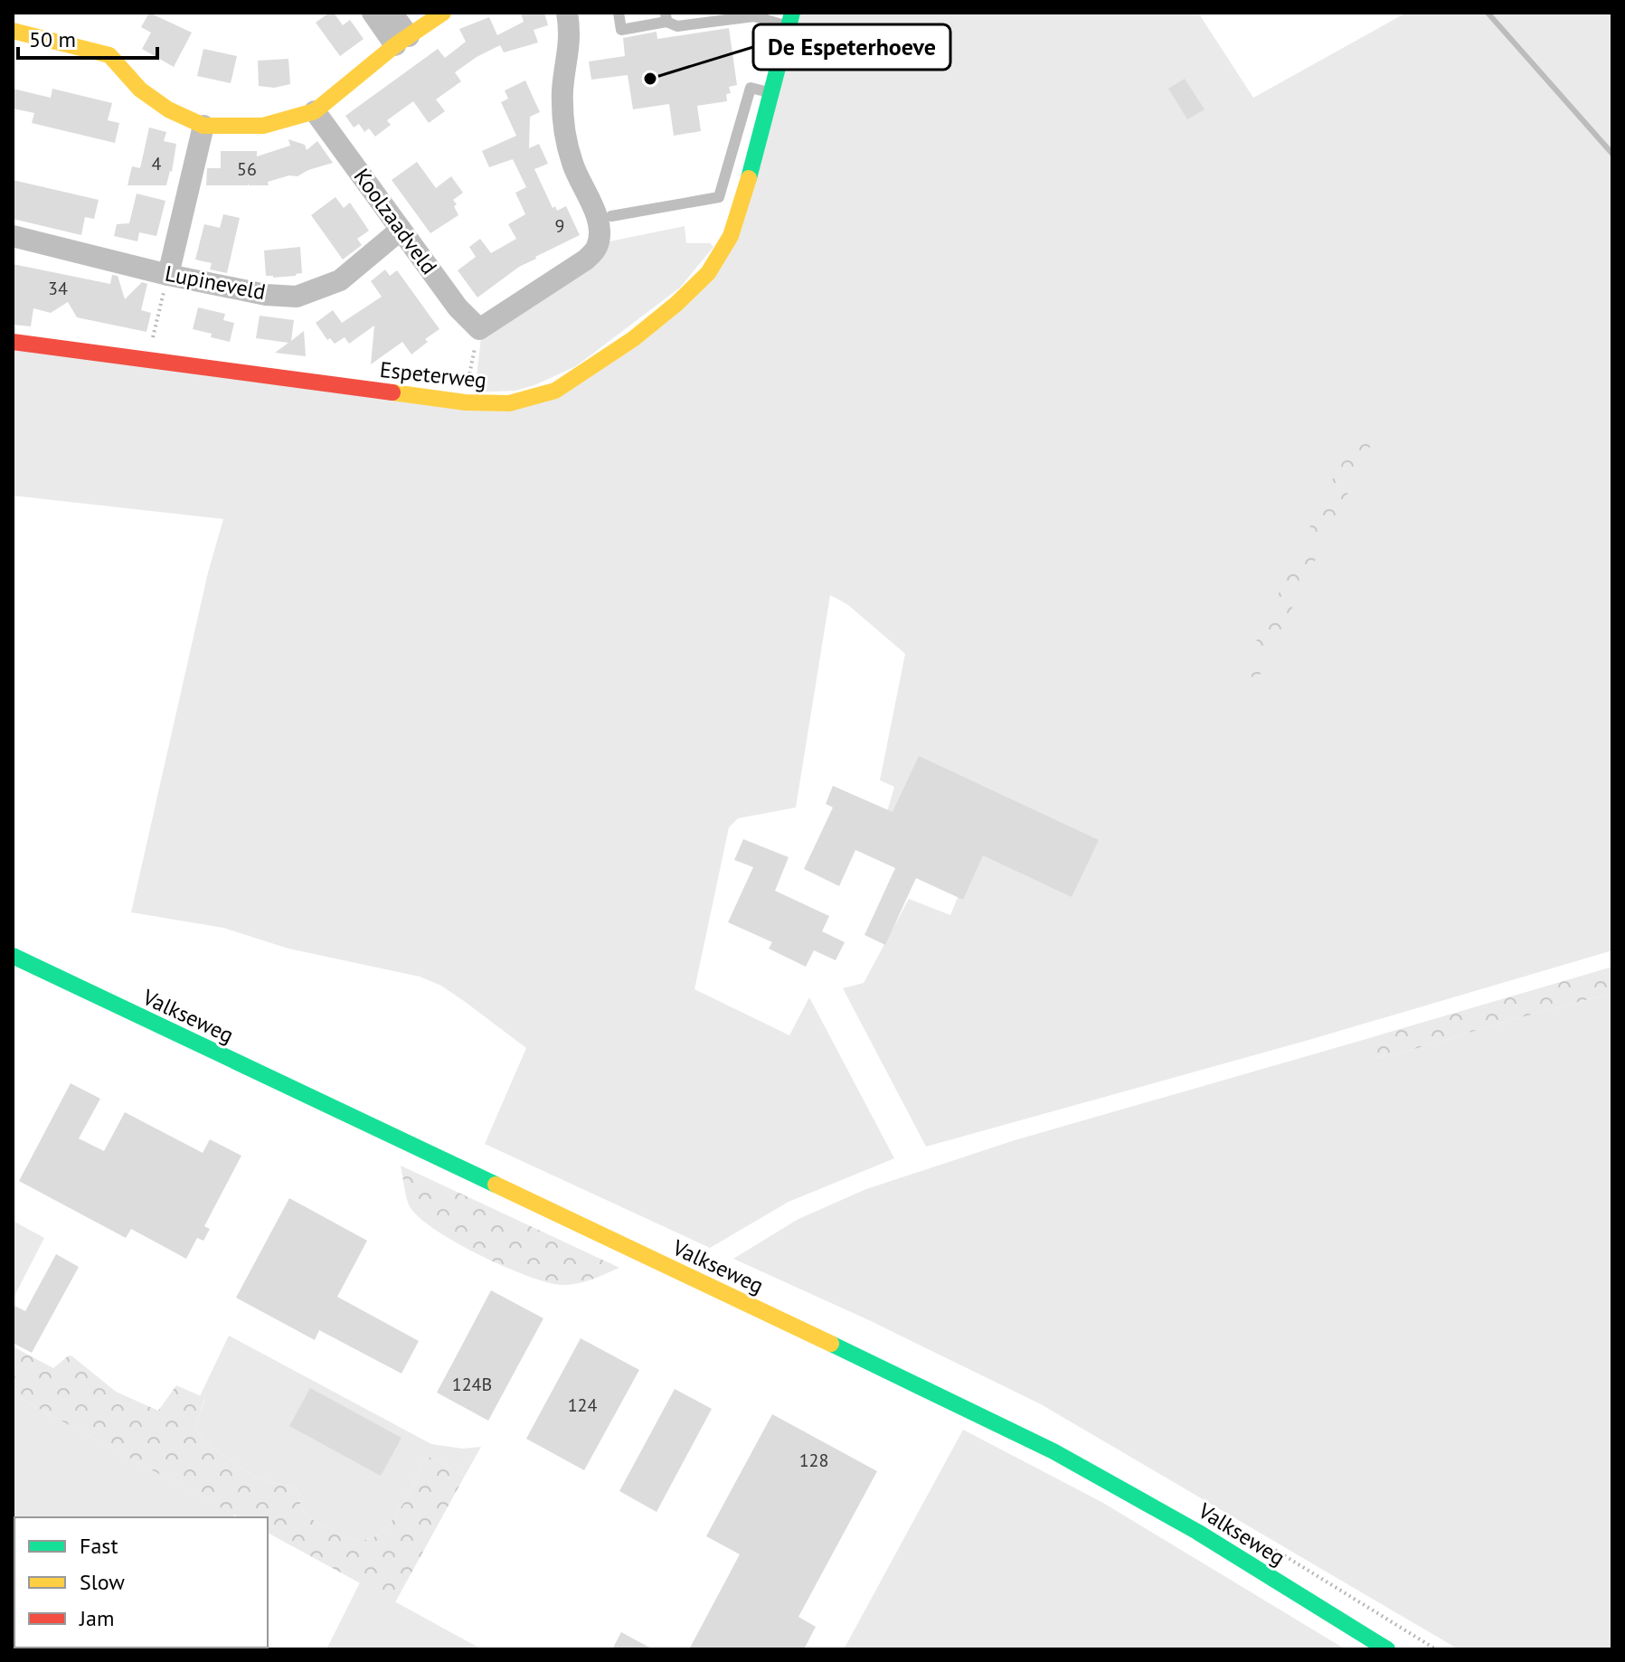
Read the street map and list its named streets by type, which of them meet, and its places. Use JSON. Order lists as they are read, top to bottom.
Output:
{
  "streets": {
    "main road": ["Espeterweg", "Valkseweg"],
    "street": ["Koolzaadveld", "Lupineveld"]
  },
  "crossings": [
    ["Koolzaadveld", "Lupineveld"]
  ],
  "places": ["De Espeterhoeve"],
  "house_numbers": [
    "4",
    "56",
    "9",
    "34",
    "124B",
    "124",
    "128"
  ],
  "legend": ["Fast", "Slow", "Jam"],
  "scale_bar": "50 m"
}
